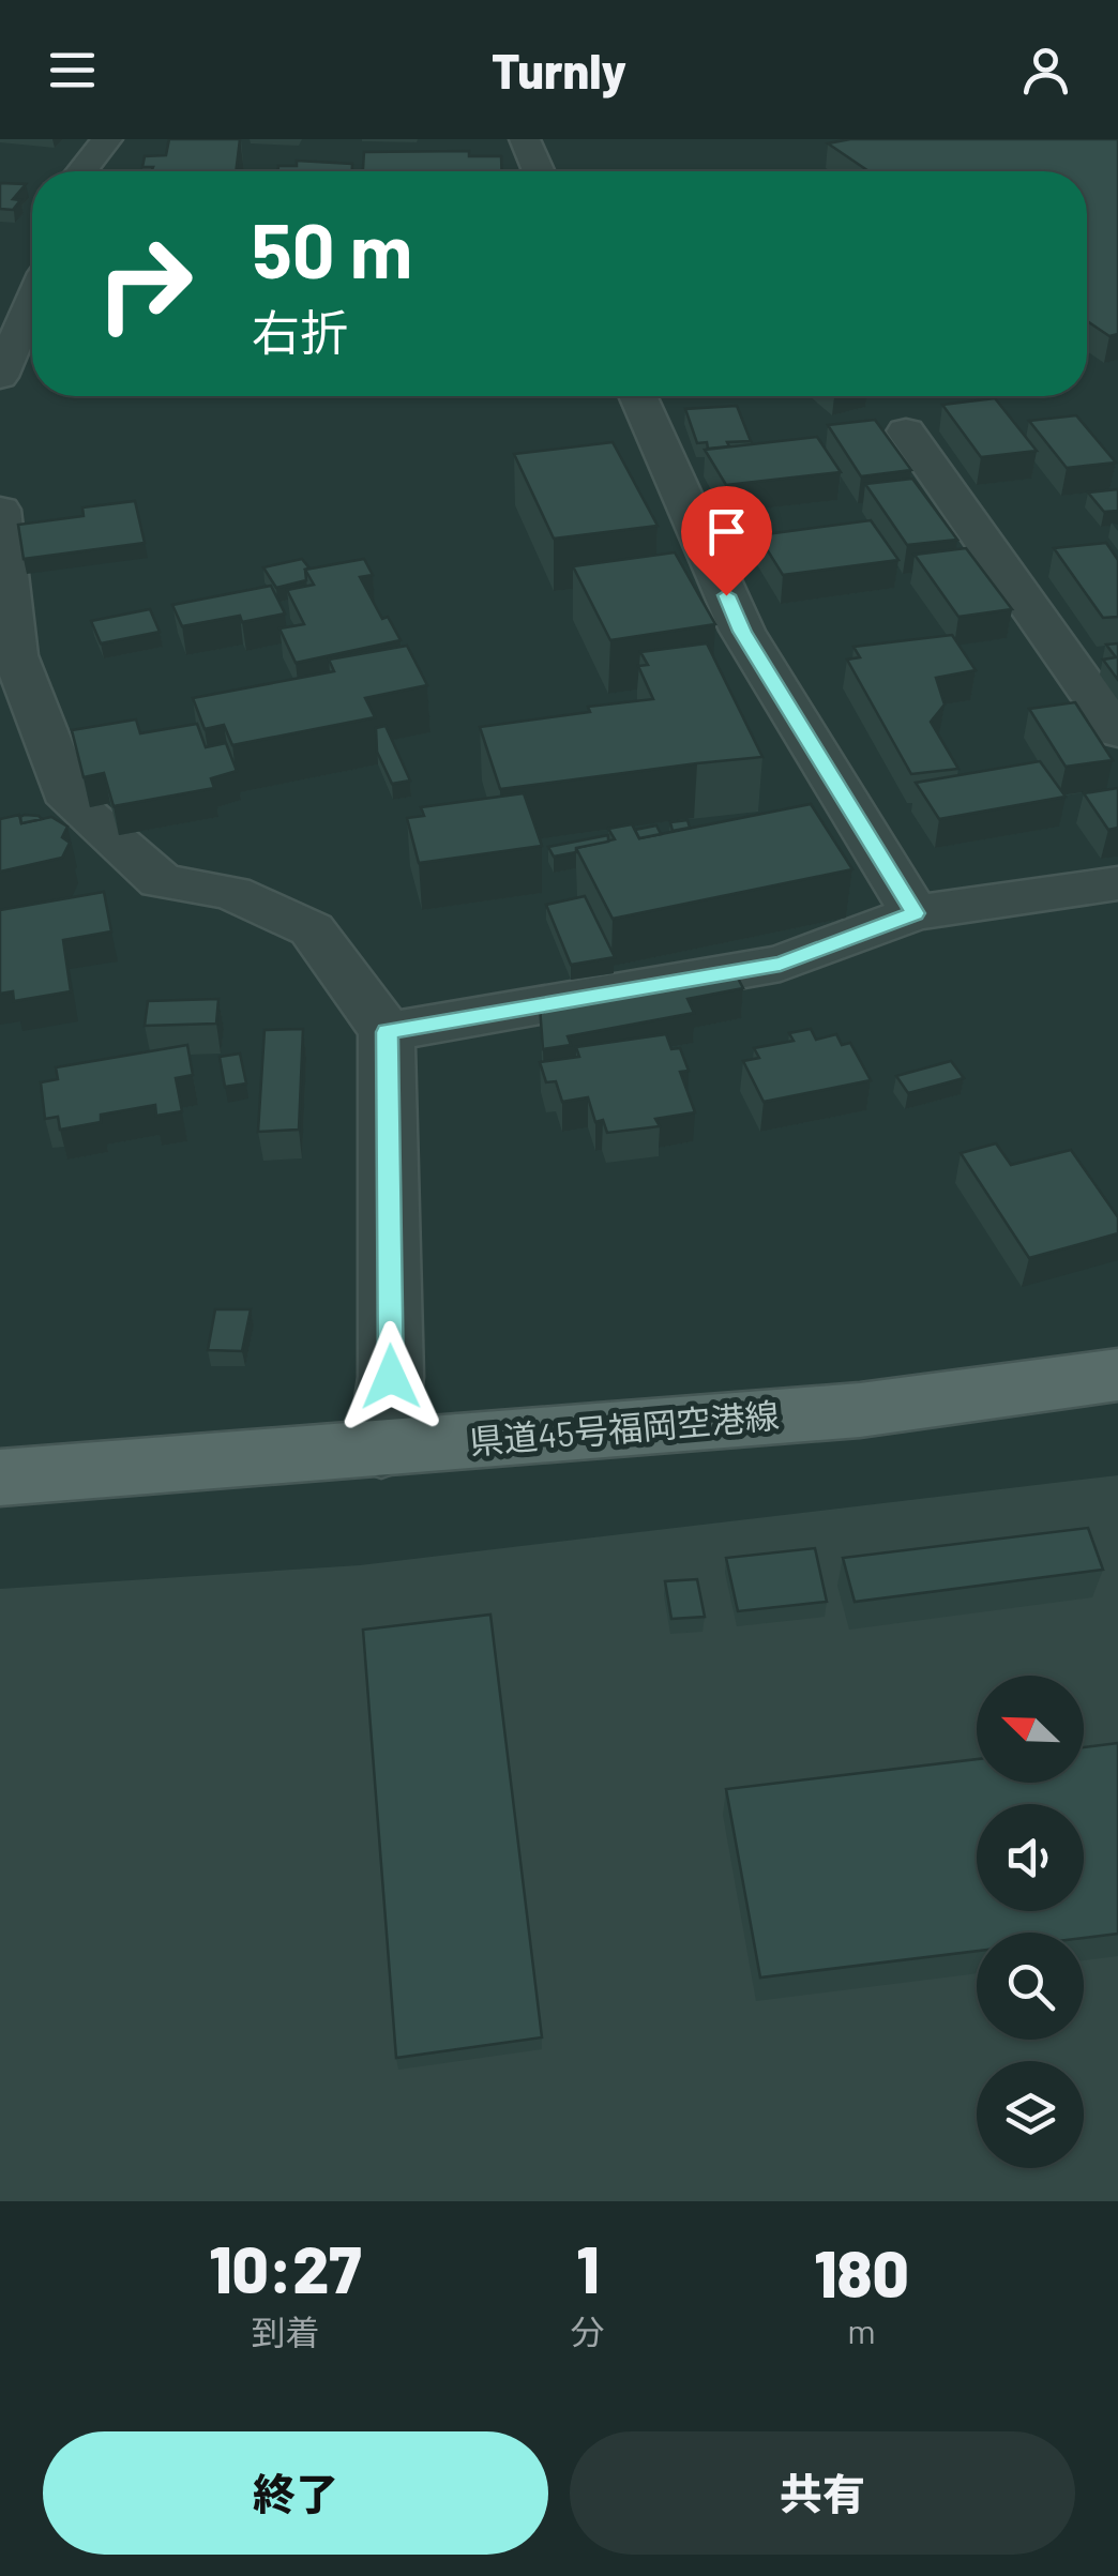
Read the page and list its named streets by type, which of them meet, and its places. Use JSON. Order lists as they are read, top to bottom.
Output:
{
  "streets": {
    "main road": ["県道45号福岡空港線"]
  },
  "north": "top left",
  "page": {
    "header": "Turnly",
    "turn": ["50 m", "右折"],
    "eta": [
      "10:27",
      "到着",
      "1",
      "分",
      "180",
      "m"
    ],
    "buttons": ["終了", "共有"]
  }
}
